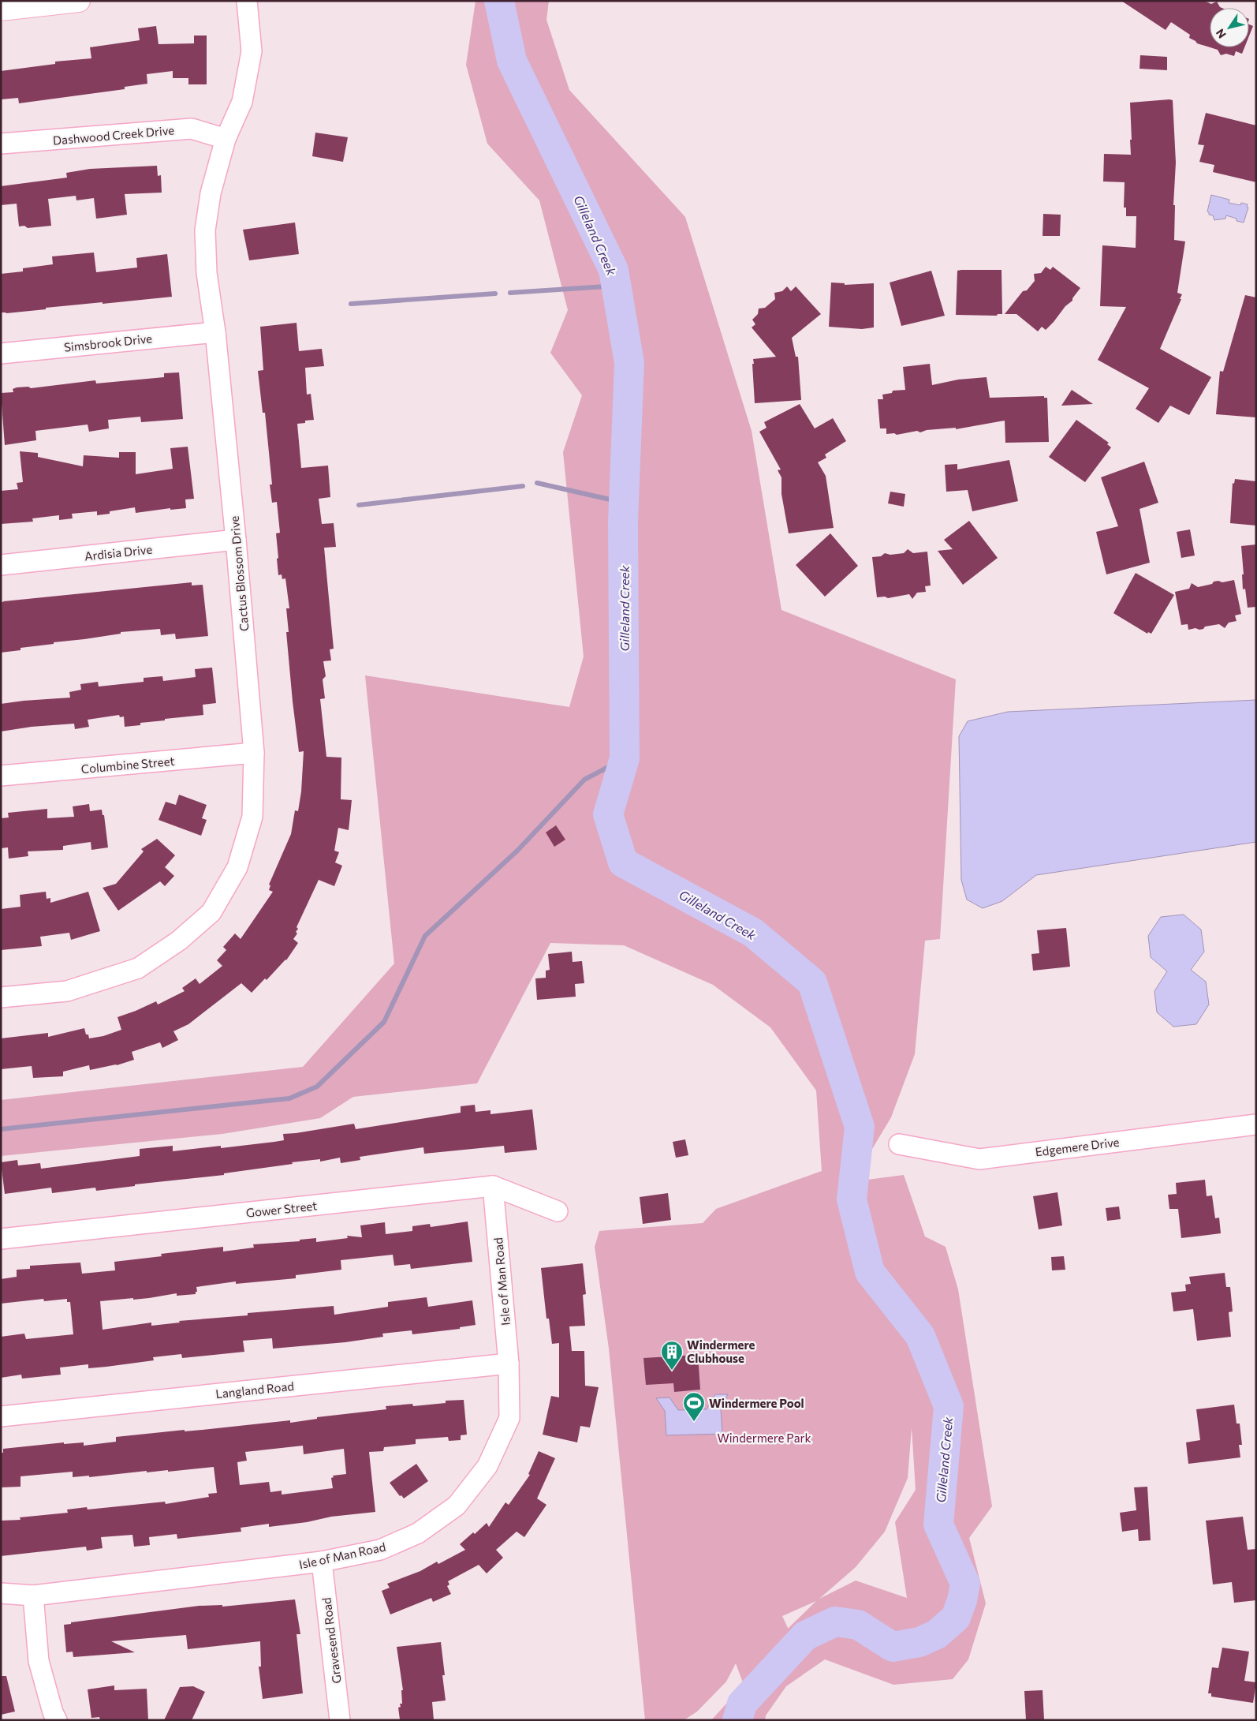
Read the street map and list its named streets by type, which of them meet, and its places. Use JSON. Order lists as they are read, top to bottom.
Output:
{
  "streets": {
    "street": [
      "Dashwood Creek Drive",
      "Simsbrook Drive",
      "Ardisia Drive",
      "Cactus Blossom Drive",
      "Columbine Street",
      "Edgemere Drive",
      "Gower Street",
      "Isle of Man Road",
      "Langland Road",
      "Gravesend Road"
    ]
  },
  "crossings": [
    ["Dashwood Creek Drive", "Cactus Blossom Drive"],
    ["Simsbrook Drive", "Cactus Blossom Drive"],
    ["Ardisia Drive", "Cactus Blossom Drive"],
    ["Cactus Blossom Drive", "Columbine Street"],
    ["Gower Street", "Isle of Man Road"],
    ["Isle of Man Road", "Langland Road"],
    ["Isle of Man Road", "Gravesend Road"]
  ],
  "water": ["Gilleland Creek"],
  "parks": ["Windermere Park"],
  "places": {
    "building": ["Windermere Clubhouse"],
    "sports": ["Windermere Pool"]
  },
  "north": "bottom left"
}
